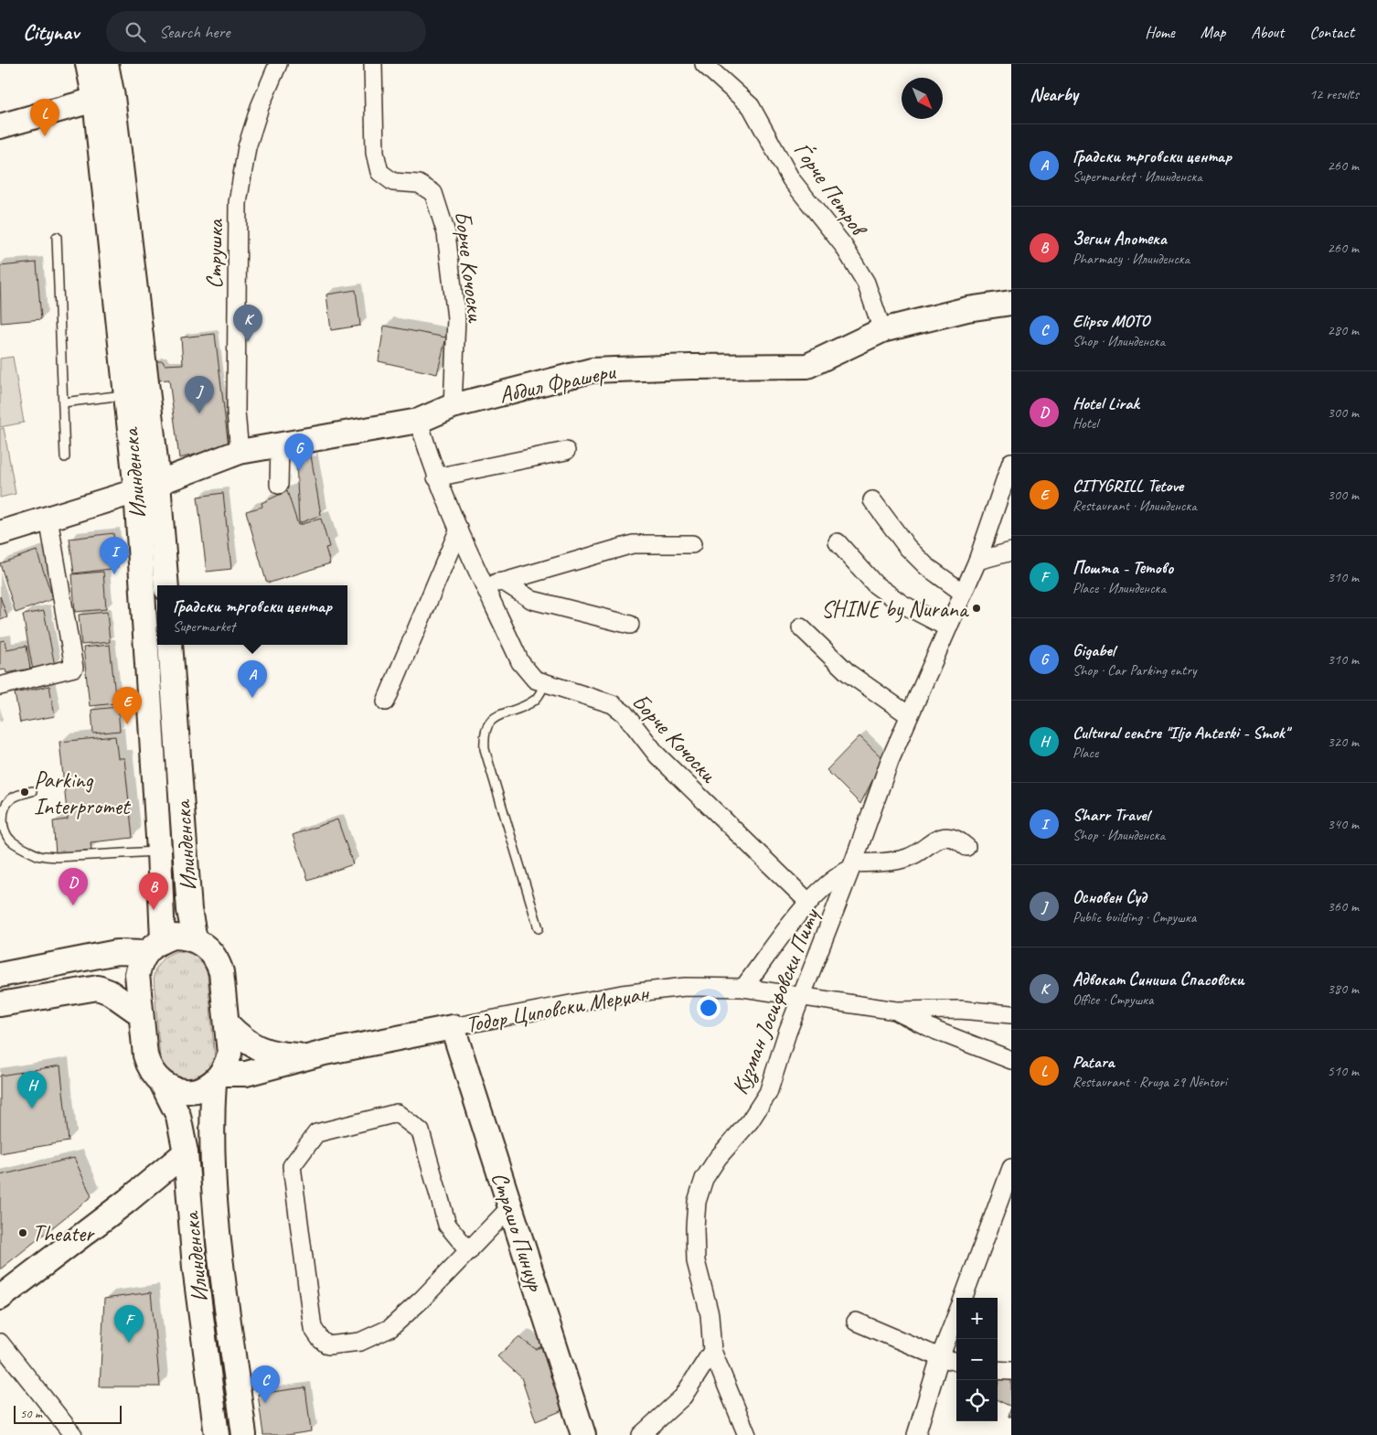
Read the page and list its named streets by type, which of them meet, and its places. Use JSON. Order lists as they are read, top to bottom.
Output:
{
  "streets": {
    "street": [
      "Ѓорче Петров",
      "Струшка",
      "Борче Кочоски",
      "Абдил Фрашери",
      "Илинденска",
      "Кузман Јосифовски Питу",
      "Тодор Циповски Мерџан",
      "Страшо Пинџур"
    ]
  },
  "crossings": [
    ["Ѓорче Петров", "Абдил Фрашери"],
    ["Струшка", "Абдил Фрашери"],
    ["Борче Кочоски", "Абдил Фрашери"],
    ["Абдил Фрашери", "Илинденска"],
    ["Илинденска", "Тодор Циповски Мерџан"],
    ["Кузман Јосифовски Питу", "Тодор Циповски Мерџан"],
    ["Тодор Циповски Мерџан", "Страшо Пинџур"]
  ],
  "places": ["SHINE by Nurana", "Parking Interpromet", "Theater"],
  "scale_bar": "50 m",
  "north": "bottom right",
  "page": {
    "header": "Citynav",
    "search": "Search here",
    "nav": [
      "Home",
      "Map",
      "About",
      "Contact"
    ],
    "heading": ["Nearby", "12 results"],
    "pins": [
      "L",
      "K",
      "J",
      "G",
      "I",
      "A",
      "E",
      "D",
      "B",
      "H",
      "F",
      "C"
    ],
    "list": [
      {
        "mark": "A",
        "name": "Градски трговски центар",
        "note": "Supermarket · Илинденска",
        "value": "260 m"
      },
      {
        "mark": "B",
        "name": "Зегин Апотека",
        "note": "Pharmacy · Илинденска",
        "value": "260 m"
      },
      {
        "mark": "C",
        "name": "Elipso MOTO",
        "note": "Shop · Илинденска",
        "value": "280 m"
      },
      {
        "mark": "D",
        "name": "Hotel Lirak",
        "note": "Hotel",
        "value": "300 m"
      },
      {
        "mark": "E",
        "name": "CITYGRILL Tetove",
        "note": "Restaurant · Илинденска",
        "value": "300 m"
      },
      {
        "mark": "F",
        "name": "Пошта - Тетово",
        "note": "Place · Илинденска",
        "value": "310 m"
      },
      {
        "mark": "G",
        "name": "Gigabel",
        "note": "Shop · Car Parking entry",
        "value": "310 m"
      },
      {
        "mark": "H",
        "name": "Cultural centre \"Iljo Anteski - Smok\"",
        "note": "Place",
        "value": "320 m"
      },
      {
        "mark": "I",
        "name": "Sharr Travel",
        "note": "Shop · Илинденска",
        "value": "340 m"
      },
      {
        "mark": "J",
        "name": "Основен Суд",
        "note": "Public building · Струшка",
        "value": "360 m"
      },
      {
        "mark": "K",
        "name": "Адвокат Синиша Спасовски",
        "note": "Office · Струшка",
        "value": "380 m"
      },
      {
        "mark": "L",
        "name": "Patara",
        "note": "Restaurant · Rruga 29 Nëntori",
        "value": "510 m"
      }
    ],
    "popup": ["Градски трговски центар", "Supermarket"],
    "map_buttons": ["+", "−"],
    "scale": "50 m"
  }
}
